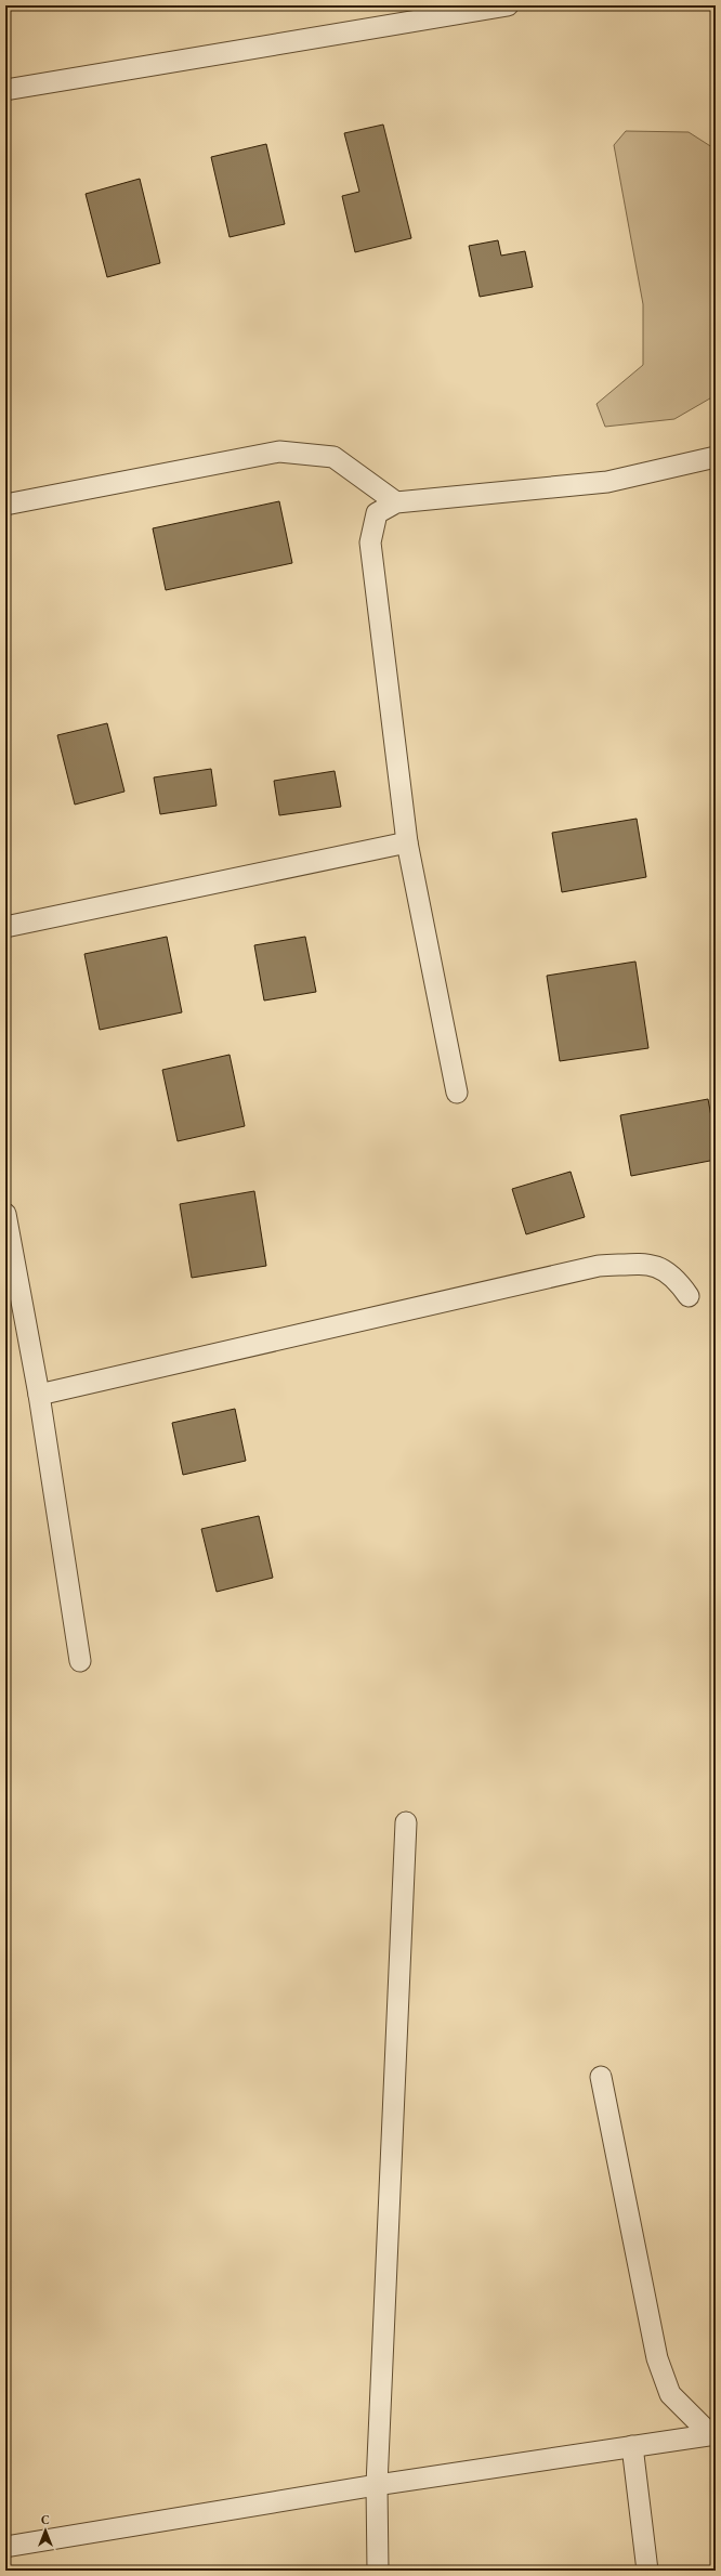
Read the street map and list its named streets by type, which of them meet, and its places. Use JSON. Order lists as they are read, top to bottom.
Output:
{
  "north": "top"
}
